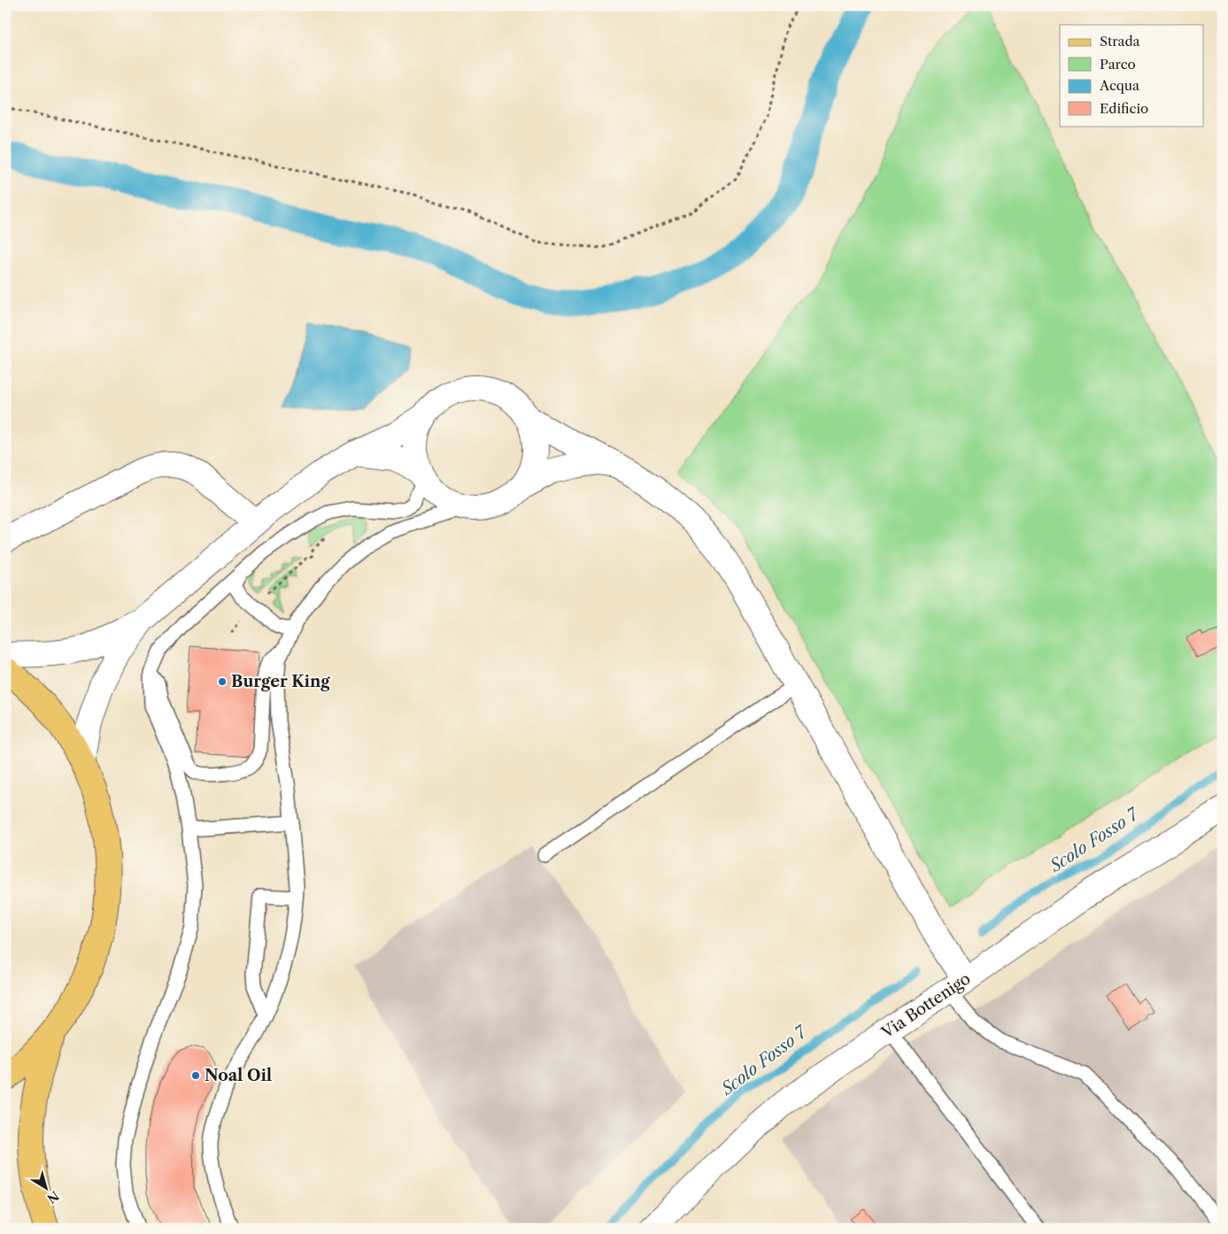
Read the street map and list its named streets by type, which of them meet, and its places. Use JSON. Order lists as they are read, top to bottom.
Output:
{
  "streets": {
    "street": ["Via Bottenigo"]
  },
  "water": ["Scolo Fosso 7"],
  "places": ["Burger King", "Noal Oil"],
  "legend": [
    "Strada",
    "Parco",
    "Acqua",
    "Edificio"
  ],
  "north": "bottom right"
}
